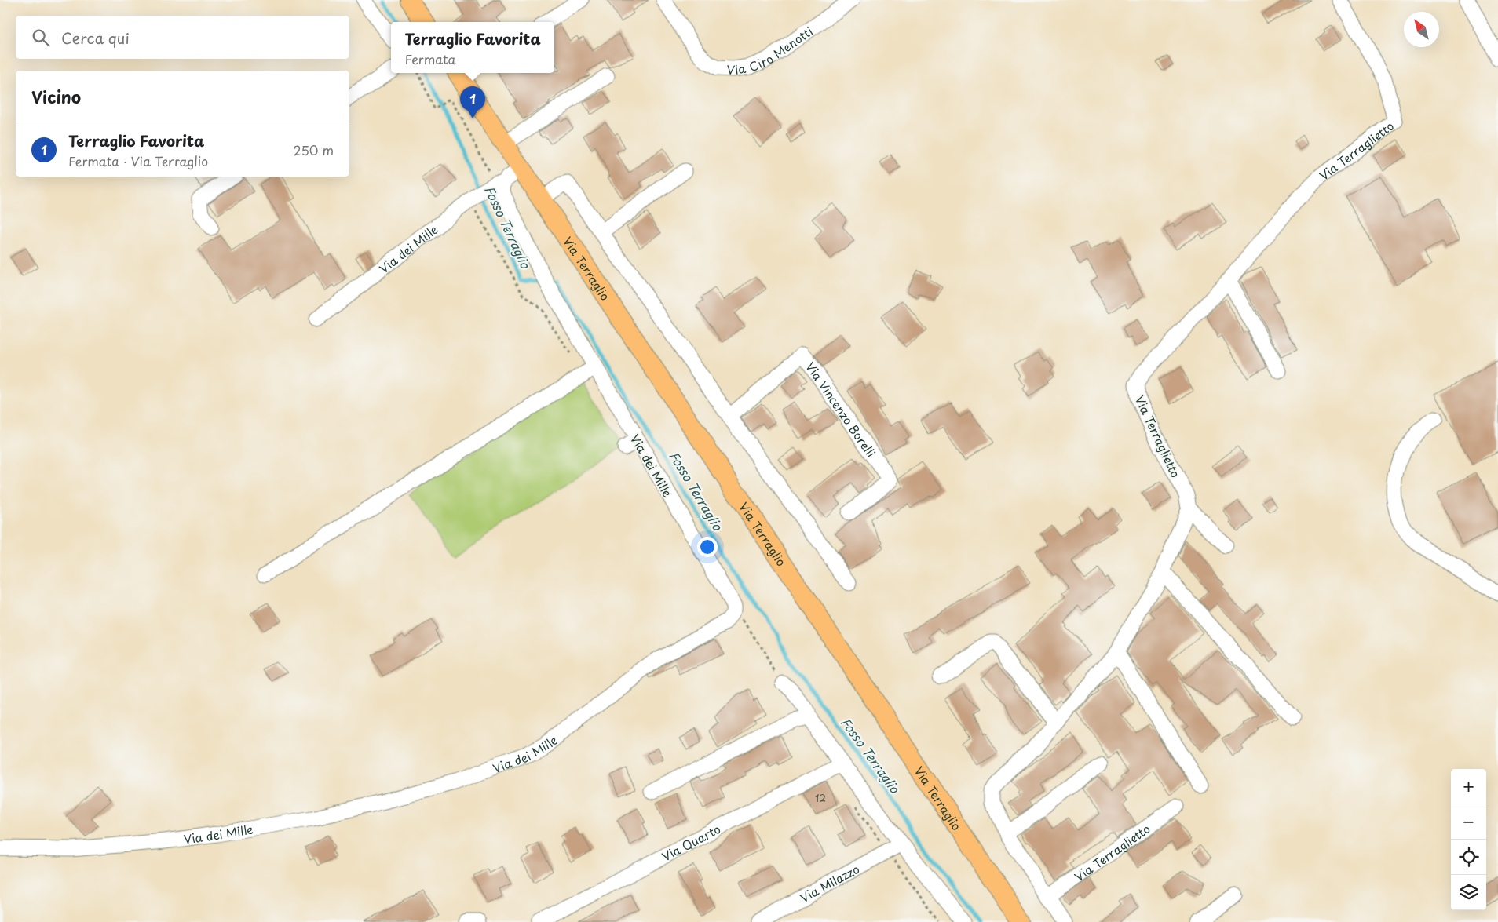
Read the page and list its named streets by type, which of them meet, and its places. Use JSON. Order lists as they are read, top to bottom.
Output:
{
  "streets": {
    "main road": ["Via Terraglio"],
    "street": [
      "Via Ciro Menotti",
      "Via Terraglietto",
      "Via dei Mille",
      "Via Vincenzo Borelli",
      "Via Quarto",
      "Via Milazzo"
    ]
  },
  "crossings": [
    ["Via dei Mille", "Via Terraglio"]
  ],
  "water": ["Fosso Terraglio"],
  "house_numbers": ["12"],
  "north": "top left",
  "page": {
    "search": "Cerca qui",
    "popup": ["Terraglio Favorita", "Fermata"],
    "heading": "Vicino",
    "pins": "1",
    "list": [
      {
        "mark": "1",
        "name": "Terraglio Favorita",
        "note": "Fermata · Via Terraglio",
        "value": "250 m"
      }
    ],
    "map_buttons": ["+", "−"]
  }
}
